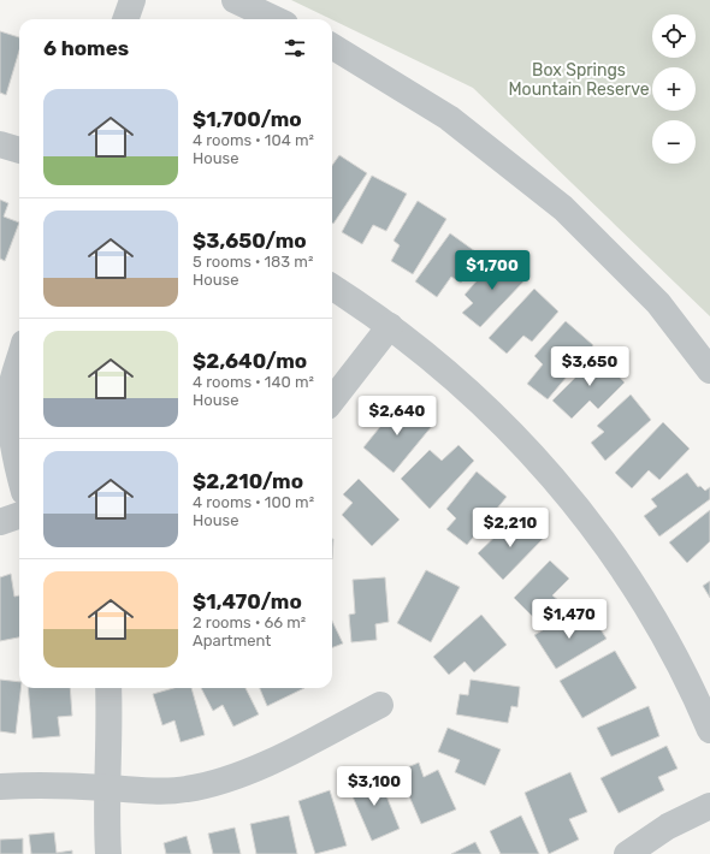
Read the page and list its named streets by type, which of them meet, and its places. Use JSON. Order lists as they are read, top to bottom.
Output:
{
  "parks": ["Box Springs Mountain Reserve"],
  "page": {
    "map_buttons": ["+", "−"],
    "heading": "6 homes",
    "list": [
      {
        "name": "$1,700/mo",
        "note": "4 rooms · 104 m² · House"
      },
      {
        "name": "$3,650/mo",
        "note": "5 rooms · 183 m² · House"
      },
      {
        "name": "$2,640/mo",
        "note": "4 rooms · 140 m² · House"
      },
      {
        "name": "$2,210/mo",
        "note": "4 rooms · 100 m² · House"
      },
      {
        "name": "$1,470/mo",
        "note": "2 rooms · 66 m² · Apartment"
      }
    ],
    "price": [
      "$1,700",
      "$3,650",
      "$2,640",
      "$2,210",
      "$1,470",
      "$3,100"
    ]
  }
}
